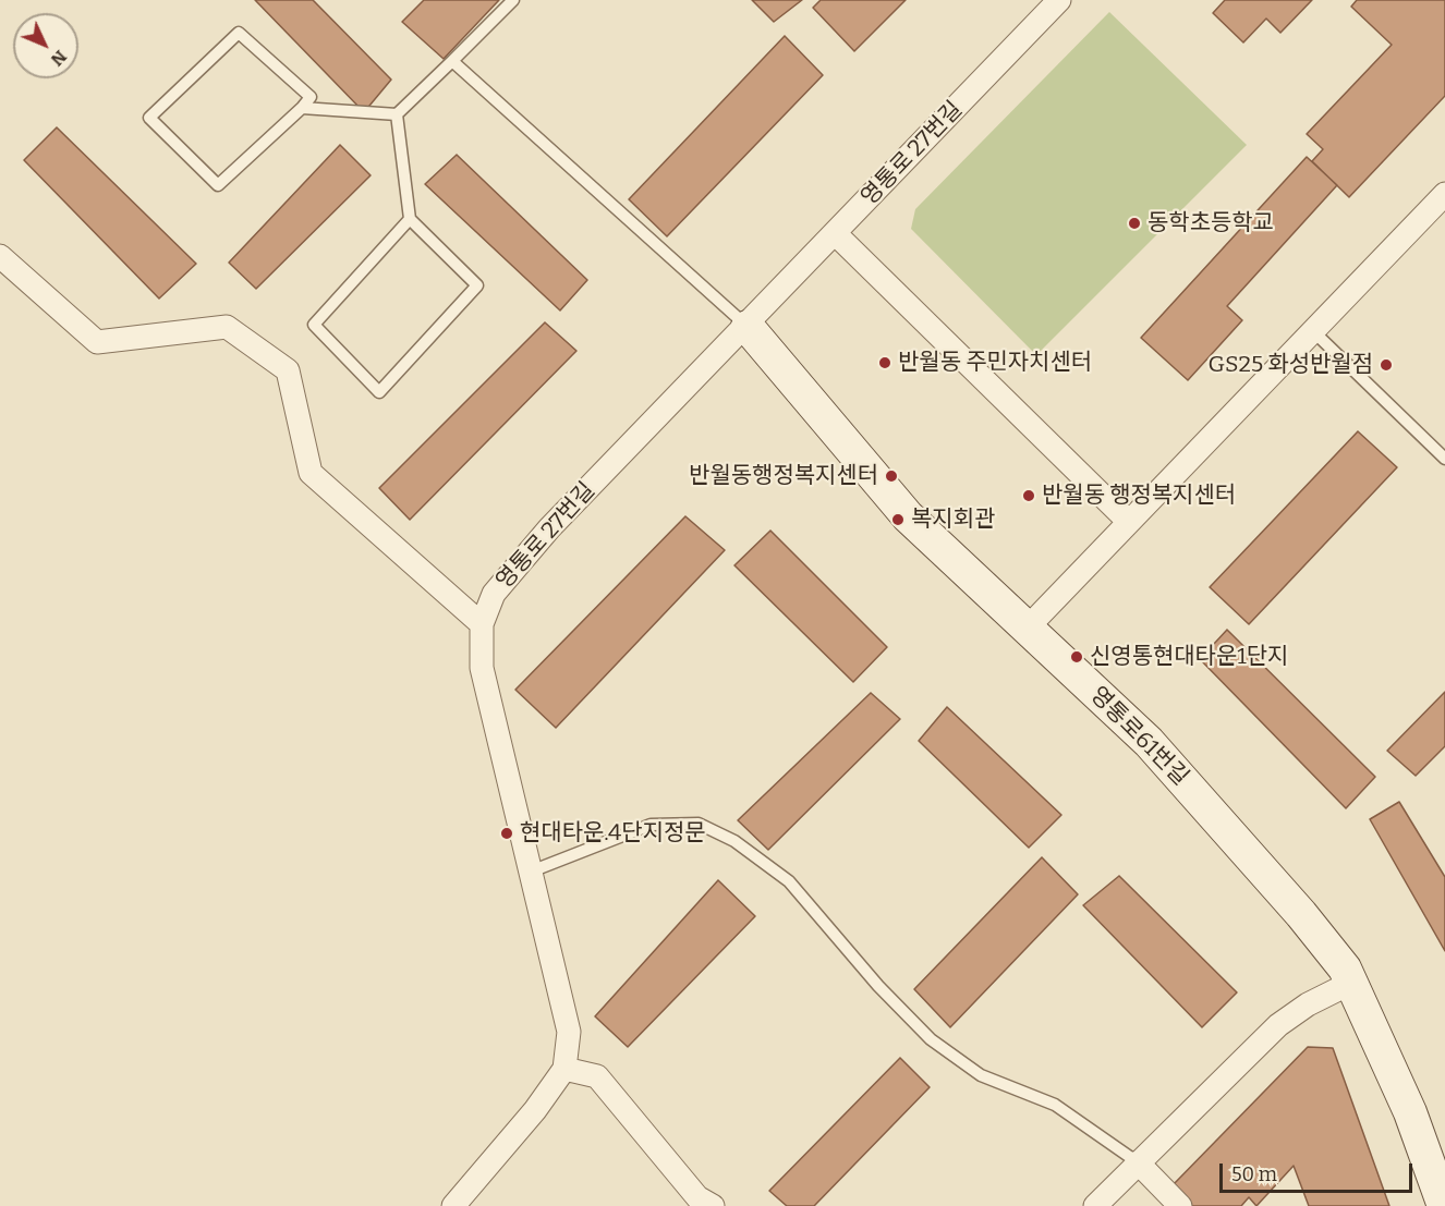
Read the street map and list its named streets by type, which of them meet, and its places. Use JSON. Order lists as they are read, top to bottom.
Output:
{
  "streets": {
    "street": ["영통로 27번길", "영통로61번길"]
  },
  "crossings": [
    ["영통로 27번길", "영통로61번길"]
  ],
  "places": [
    "동학초등학교",
    "반월동 주민자치센터",
    "GS25 화성반월점",
    "반월동행정복지센터",
    "반월동 행정복지센터",
    "복지회관",
    "신영통현대타운1단지",
    "현대타운.4단지정문"
  ],
  "scale_bar": "50 m",
  "north": "bottom right"
}
